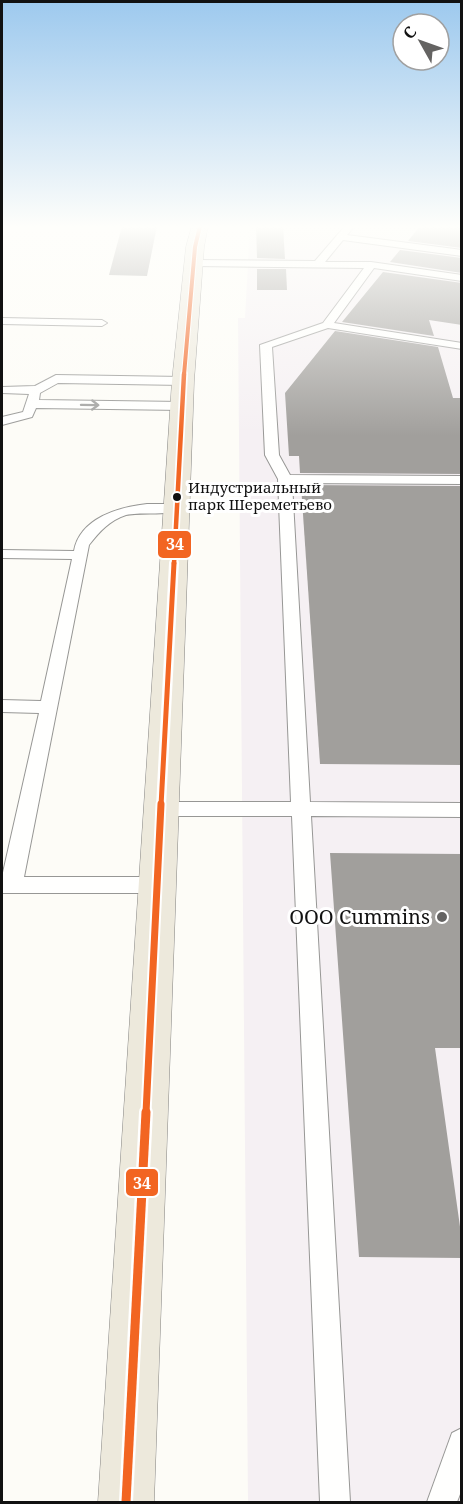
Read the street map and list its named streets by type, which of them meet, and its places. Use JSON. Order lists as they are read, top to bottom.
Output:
{
  "places": ["Индустриальный парк Шереметьево", "OOO Cummins"],
  "lines": ["transit line 34"],
  "north": "top left"
}
